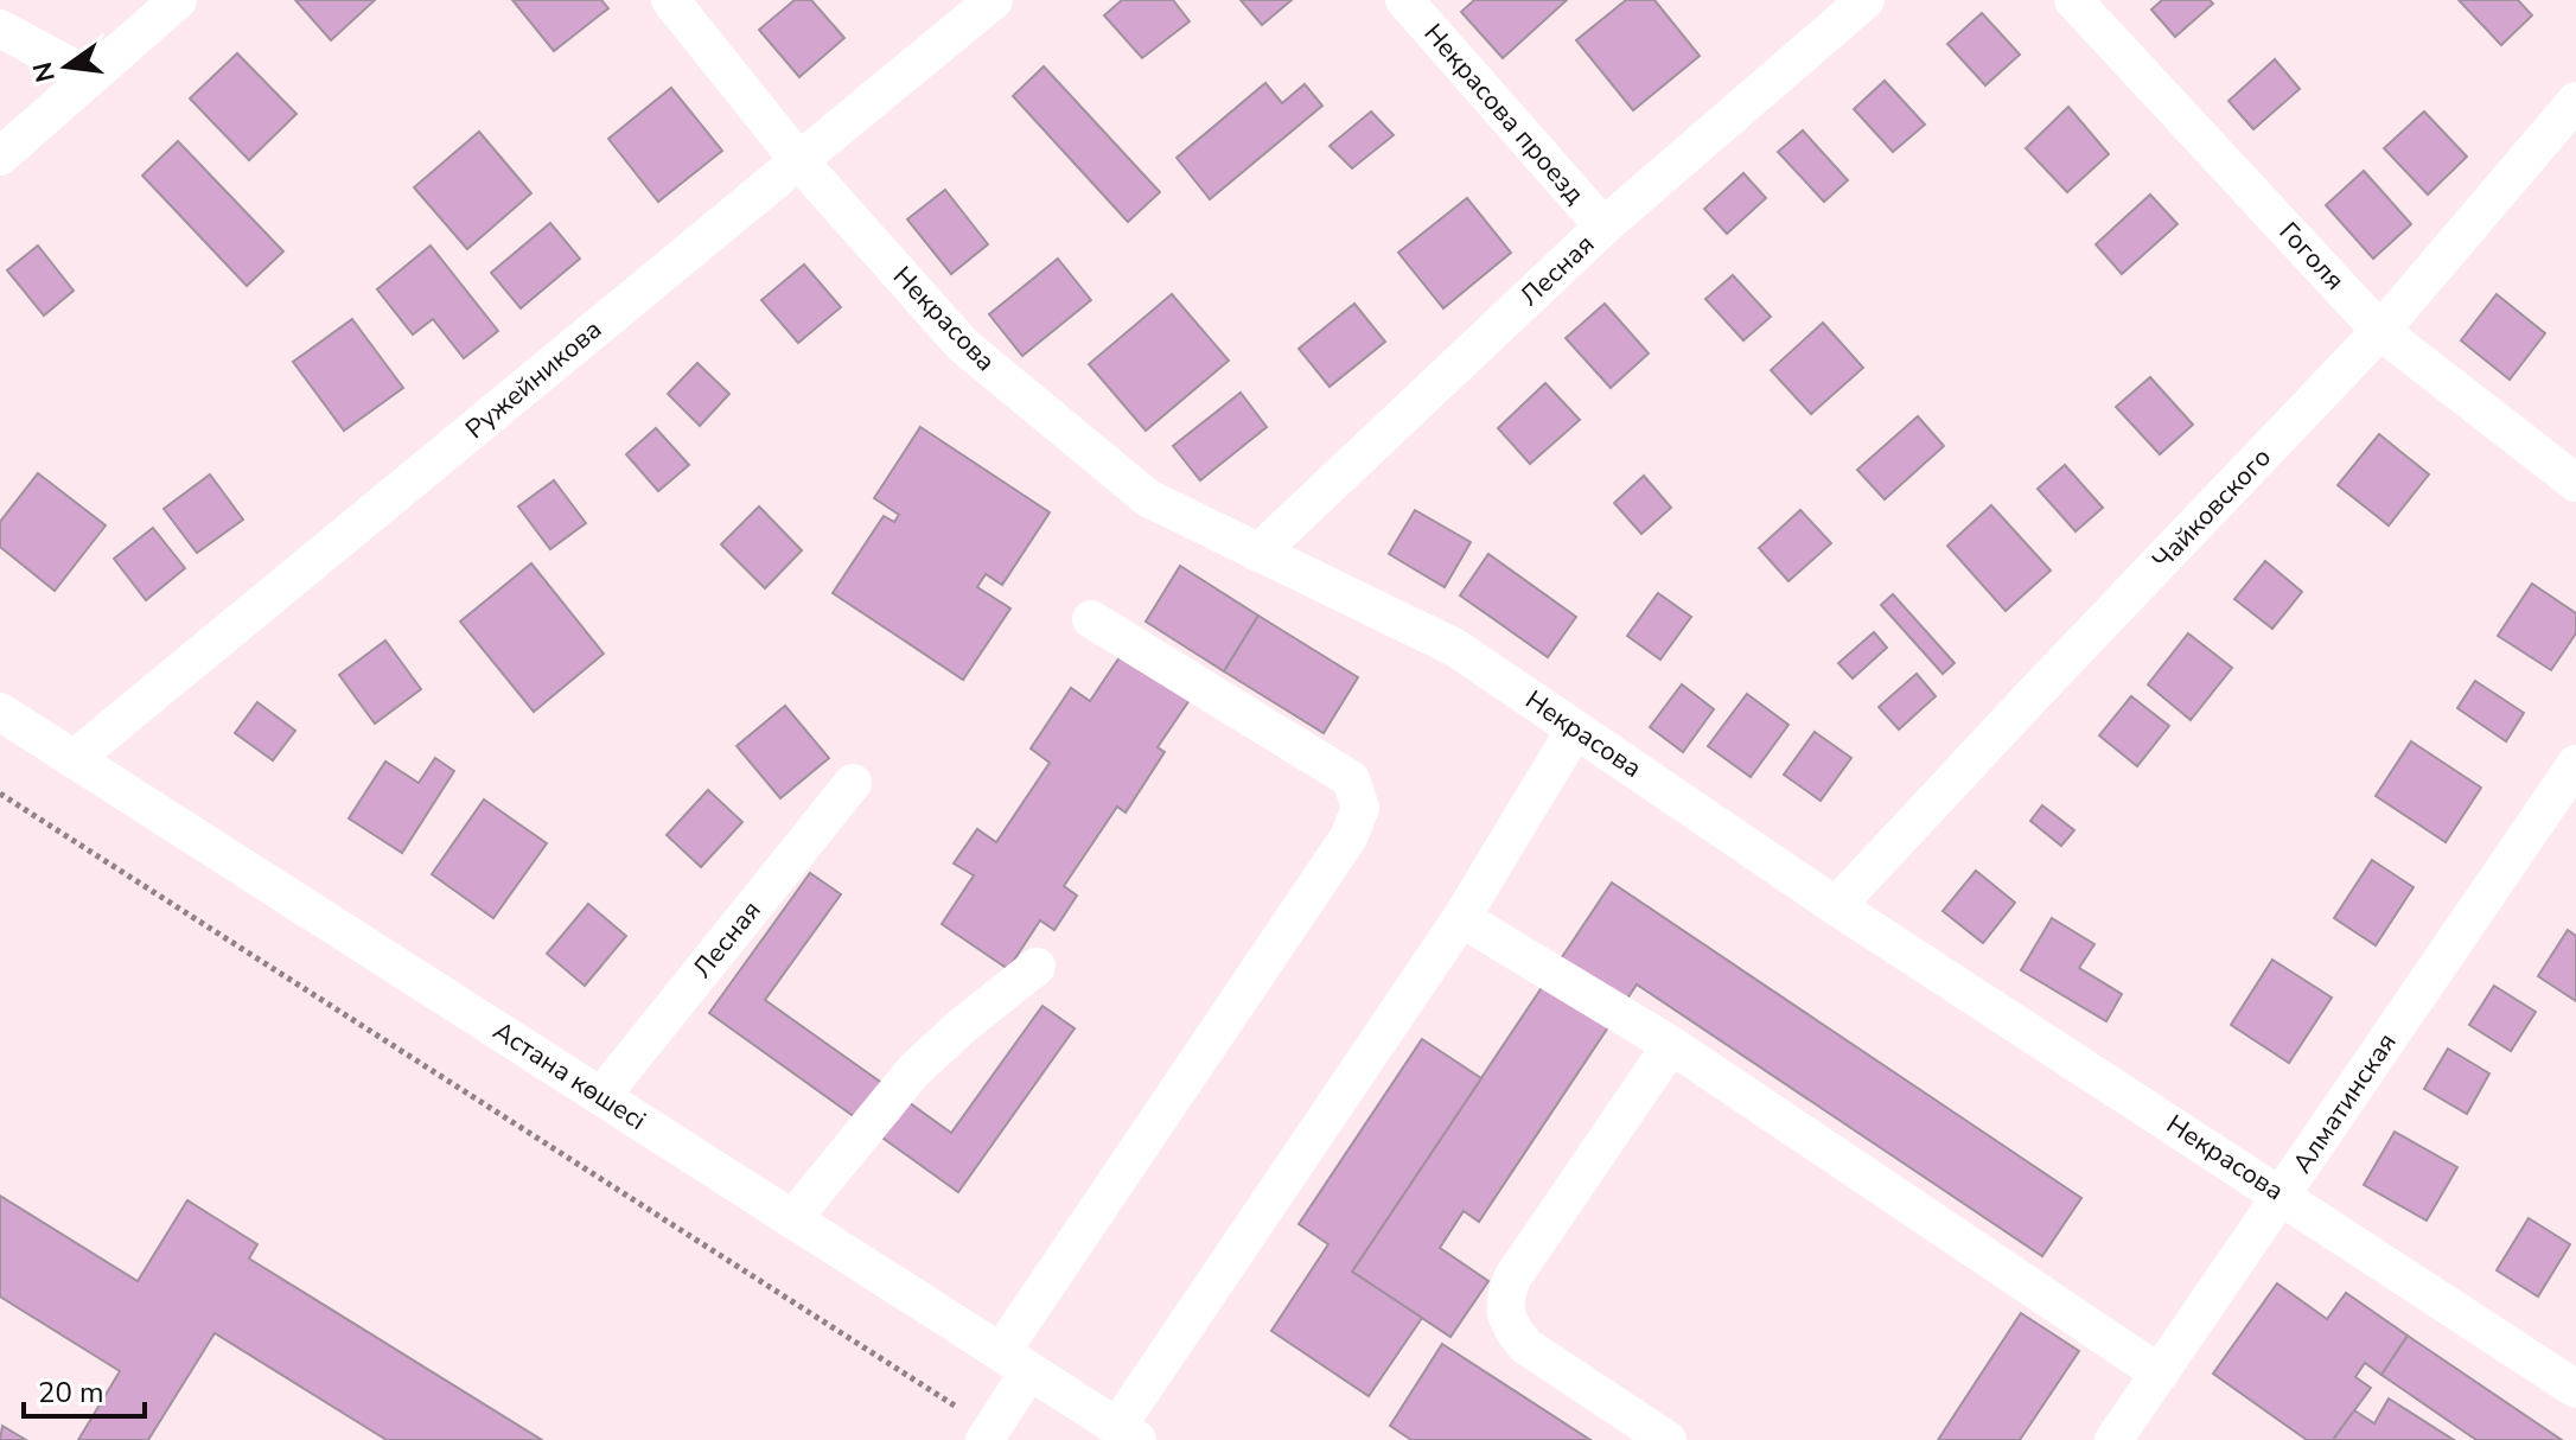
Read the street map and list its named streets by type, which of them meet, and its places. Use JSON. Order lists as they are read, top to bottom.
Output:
{
  "streets": {
    "street": [
      "Некрасова проезд",
      "Гоголя",
      "Лесная",
      "Некрасова",
      "Ружейникова",
      "Чайковского",
      "Астана көшесі",
      "Алматинская"
    ]
  },
  "crossings": [
    ["Некрасова проезд", "Лесная"],
    ["Гоголя", "Чайковского"],
    ["Лесная", "Некрасова"],
    ["Лесная", "Астана көшесі"],
    ["Некрасова", "Ружейникова"],
    ["Некрасова", "Чайковского"],
    ["Некрасова", "Алматинская"],
    ["Ружейникова", "Астана көшесі"]
  ],
  "scale_bar": "20 m",
  "north": "left"
}
